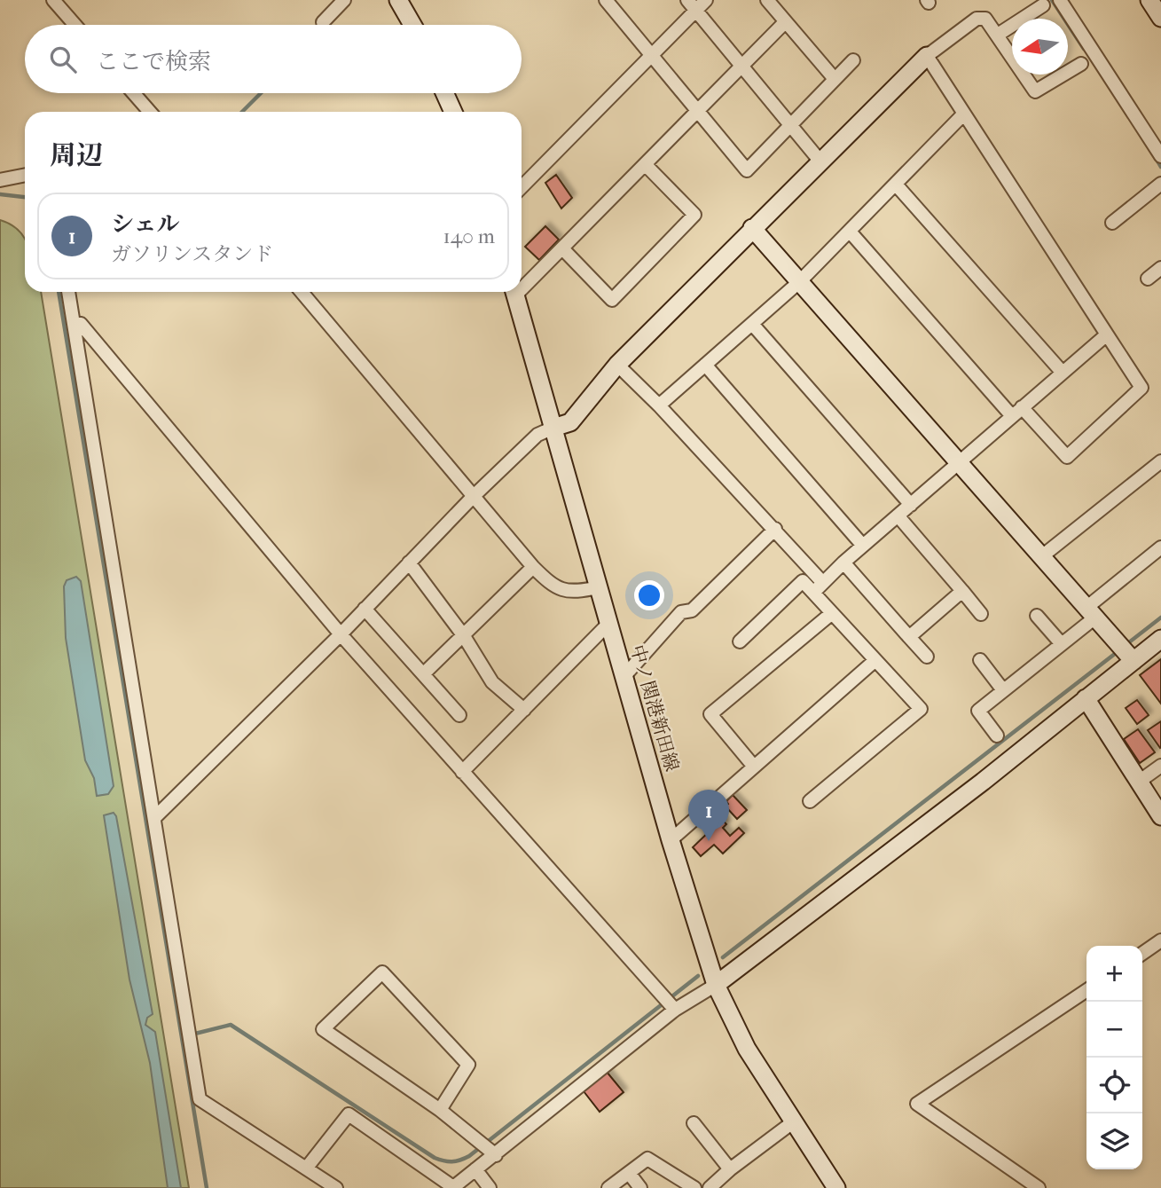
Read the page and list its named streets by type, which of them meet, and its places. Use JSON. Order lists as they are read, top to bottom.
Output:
{
  "streets": {
    "street": ["中ノ関港新田線"]
  },
  "north": "left",
  "page": {
    "search": "ここで検索",
    "heading": "周辺",
    "list": [
      {
        "mark": "1",
        "name": "シェル",
        "note": "ガソリンスタンド",
        "value": "140 m"
      }
    ],
    "pins": "1",
    "map_buttons": ["+", "−"]
  }
}
